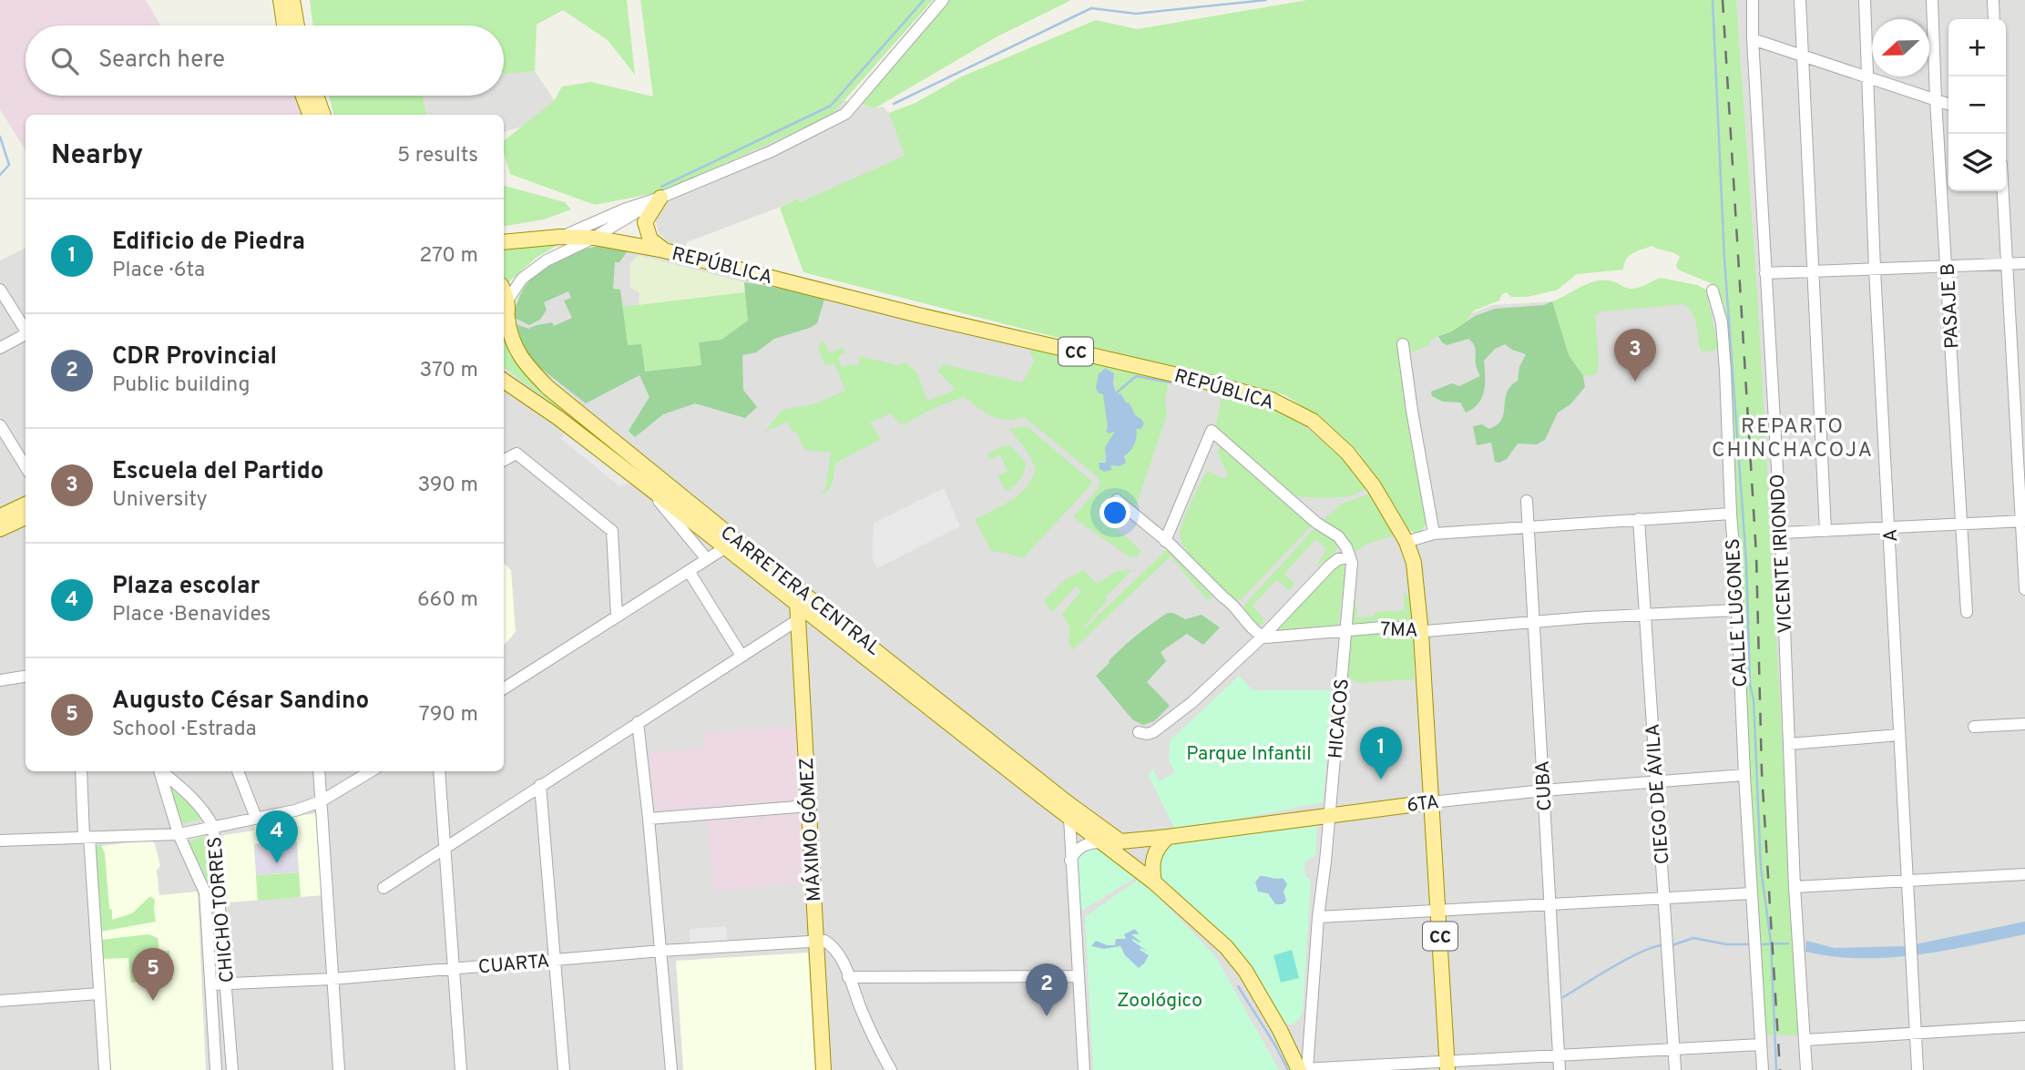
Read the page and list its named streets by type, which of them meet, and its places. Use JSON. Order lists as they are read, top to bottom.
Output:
{
  "streets": {
    "main road": [
      "REPÚBLICA",
      "CC",
      "CARRETERA CENTRAL",
      "6TA",
      "MÁXIMO GÓMEZ"
    ],
    "street": [
      "PASAJE B",
      "A",
      "VICENTE IRIONDO",
      "CALLE LUGONES",
      "7MA",
      "HICACOS",
      "CUBA",
      "CIEGO DE ÁVILA",
      "CHICHO TORRES",
      "CUARTA"
    ]
  },
  "crossings": [
    ["REPÚBLICA", "7MA"],
    ["REPÚBLICA", "6TA"],
    ["CARRETERA CENTRAL", "HICACOS"],
    ["CARRETERA CENTRAL", "6TA"],
    ["CARRETERA CENTRAL", "MÁXIMO GÓMEZ"],
    ["CALLE LUGONES", "7MA"],
    ["CALLE LUGONES", "6TA"],
    ["7MA", "HICACOS"],
    ["7MA", "CUBA"],
    ["7MA", "CIEGO DE ÁVILA"],
    ["HICACOS", "6TA"],
    ["CUBA", "6TA"],
    ["CIEGO DE ÁVILA", "6TA"],
    ["MÁXIMO GÓMEZ", "CUARTA"],
    ["CHICHO TORRES", "CUARTA"]
  ],
  "districts": ["REPARTO CHINCHACOJA"],
  "parks": ["Parque Infantil", "Zoológico"],
  "north": "left",
  "page": {
    "map_buttons": ["+", "−"],
    "search": "Search here",
    "heading": ["Nearby", "5 results"],
    "list": [
      {
        "mark": "1",
        "name": "Edificio de Piedra",
        "note": "Place · 6ta",
        "value": "270 m"
      },
      {
        "mark": "2",
        "name": "CDR Provincial",
        "note": "Public building",
        "value": "370 m"
      },
      {
        "mark": "3",
        "name": "Escuela del Partido",
        "note": "University",
        "value": "390 m"
      },
      {
        "mark": "4",
        "name": "Plaza escolar",
        "note": "Place · Benavides",
        "value": "660 m"
      },
      {
        "mark": "5",
        "name": "Augusto César Sandino",
        "note": "School · Estrada",
        "value": "790 m"
      }
    ],
    "pins": [
      "3",
      "1",
      "4",
      "5",
      "2"
    ]
  }
}
